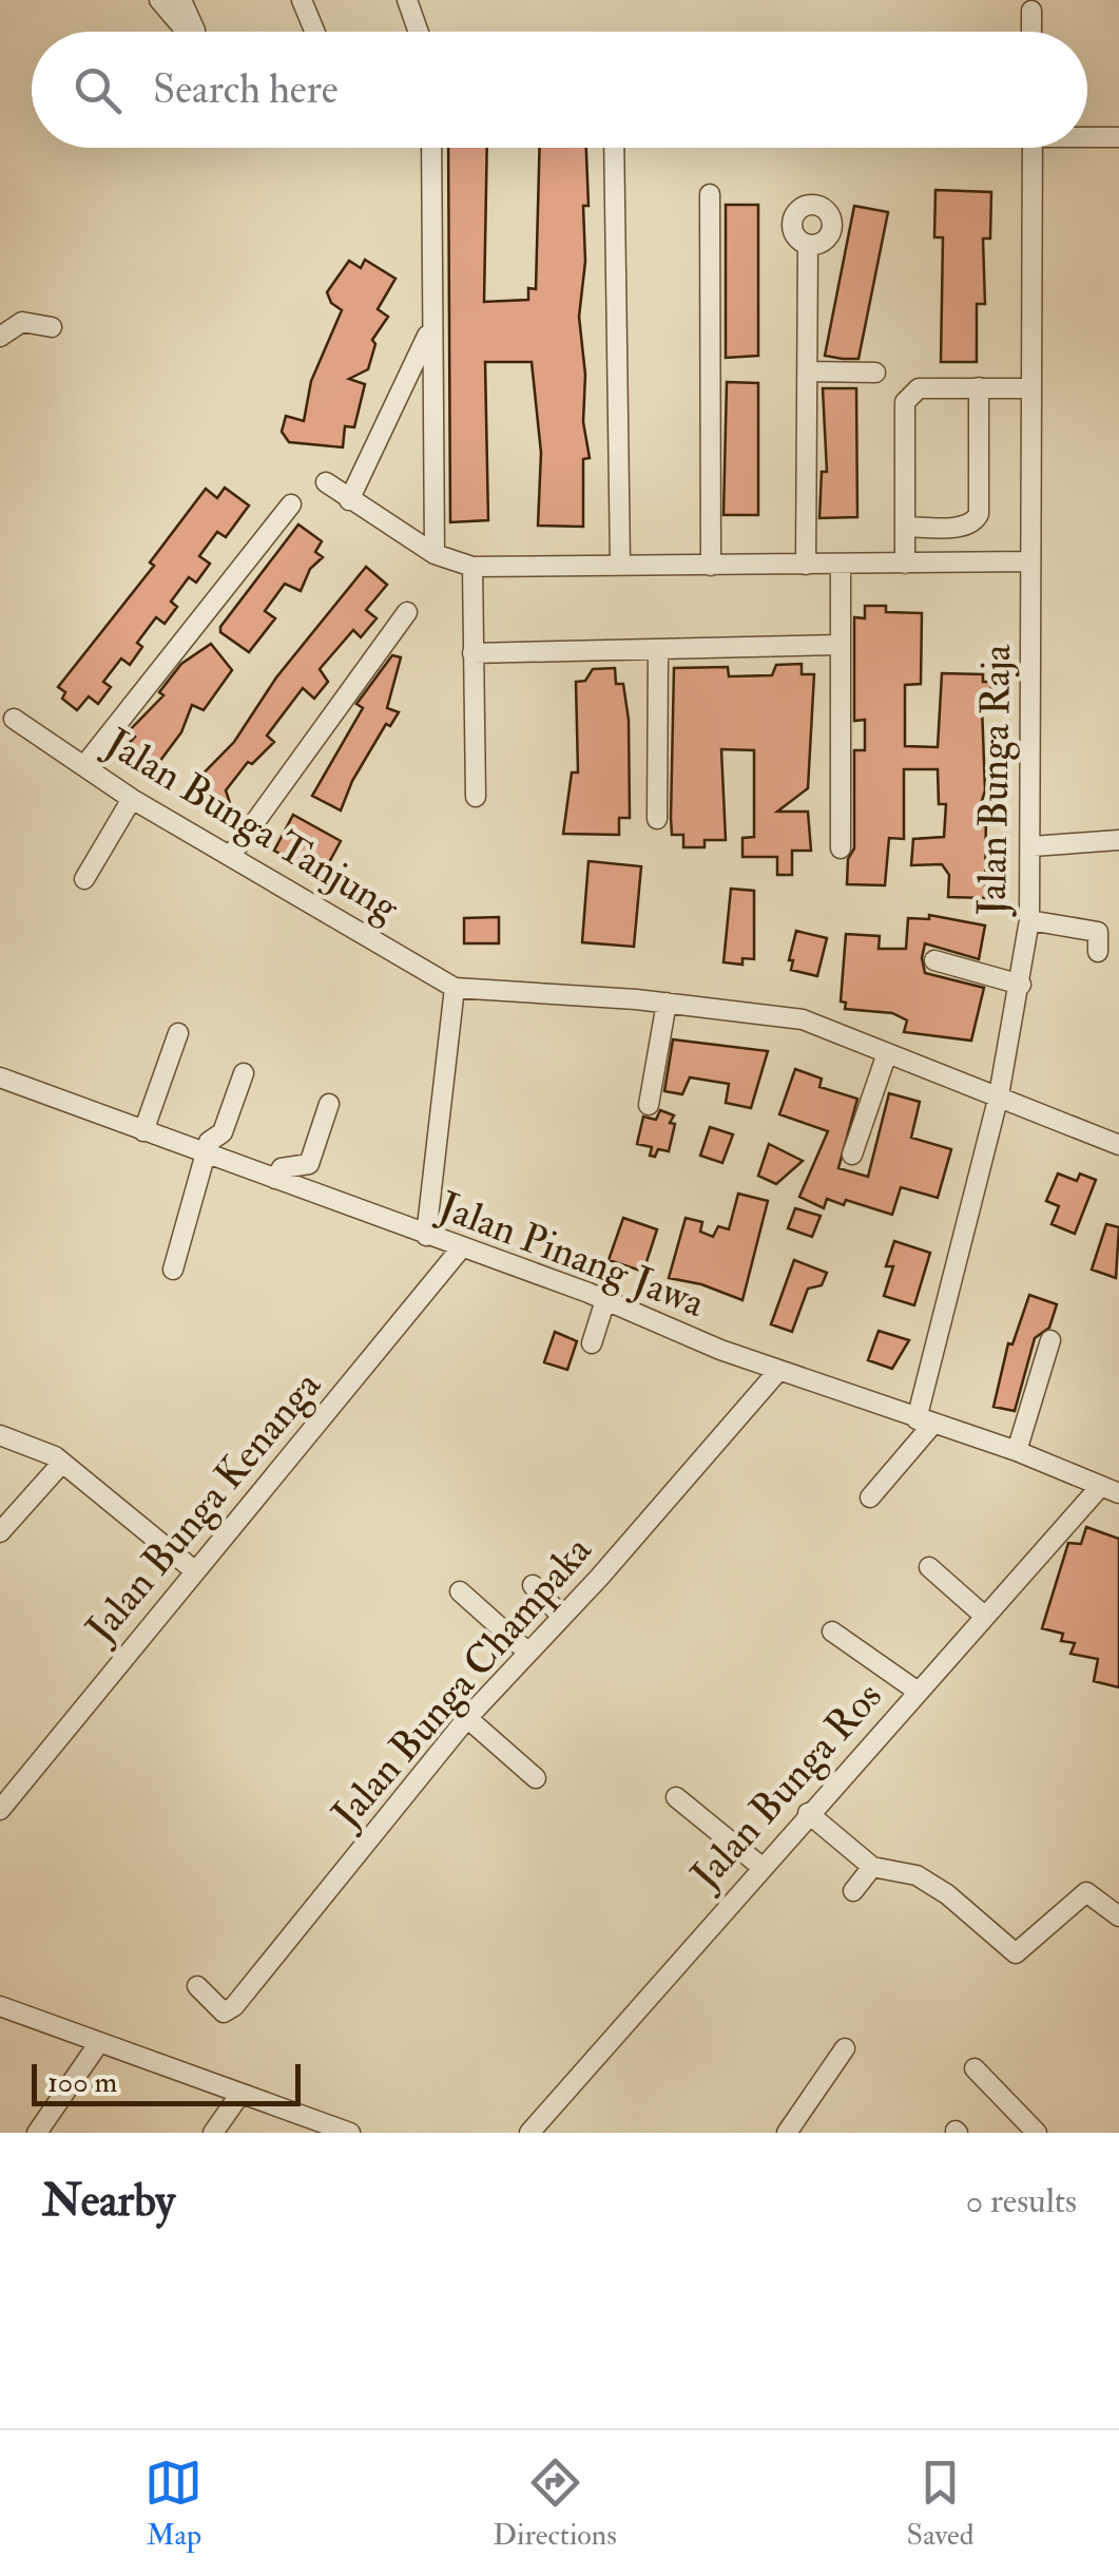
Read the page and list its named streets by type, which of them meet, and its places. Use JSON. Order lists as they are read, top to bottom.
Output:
{
  "streets": {
    "street": [
      "Jalan Bunga Raja",
      "Jalan Bunga Tanjung",
      "Jalan Pinang Jawa",
      "Jalan Bunga Kenanga",
      "Jalan Bunga Champaka",
      "Jalan Bunga Ros"
    ]
  },
  "crossings": [
    ["Jalan Bunga Raja", "Jalan Pinang Jawa"],
    ["Jalan Pinang Jawa", "Jalan Bunga Kenanga"],
    ["Jalan Pinang Jawa", "Jalan Bunga Champaka"],
    ["Jalan Pinang Jawa", "Jalan Bunga Ros"]
  ],
  "scale_bar": "100 m",
  "page": {
    "search": "Search here",
    "scale": "100 m",
    "heading": ["Nearby", "0 results"],
    "nav": ["Map", "Directions", "Saved"]
  }
}
